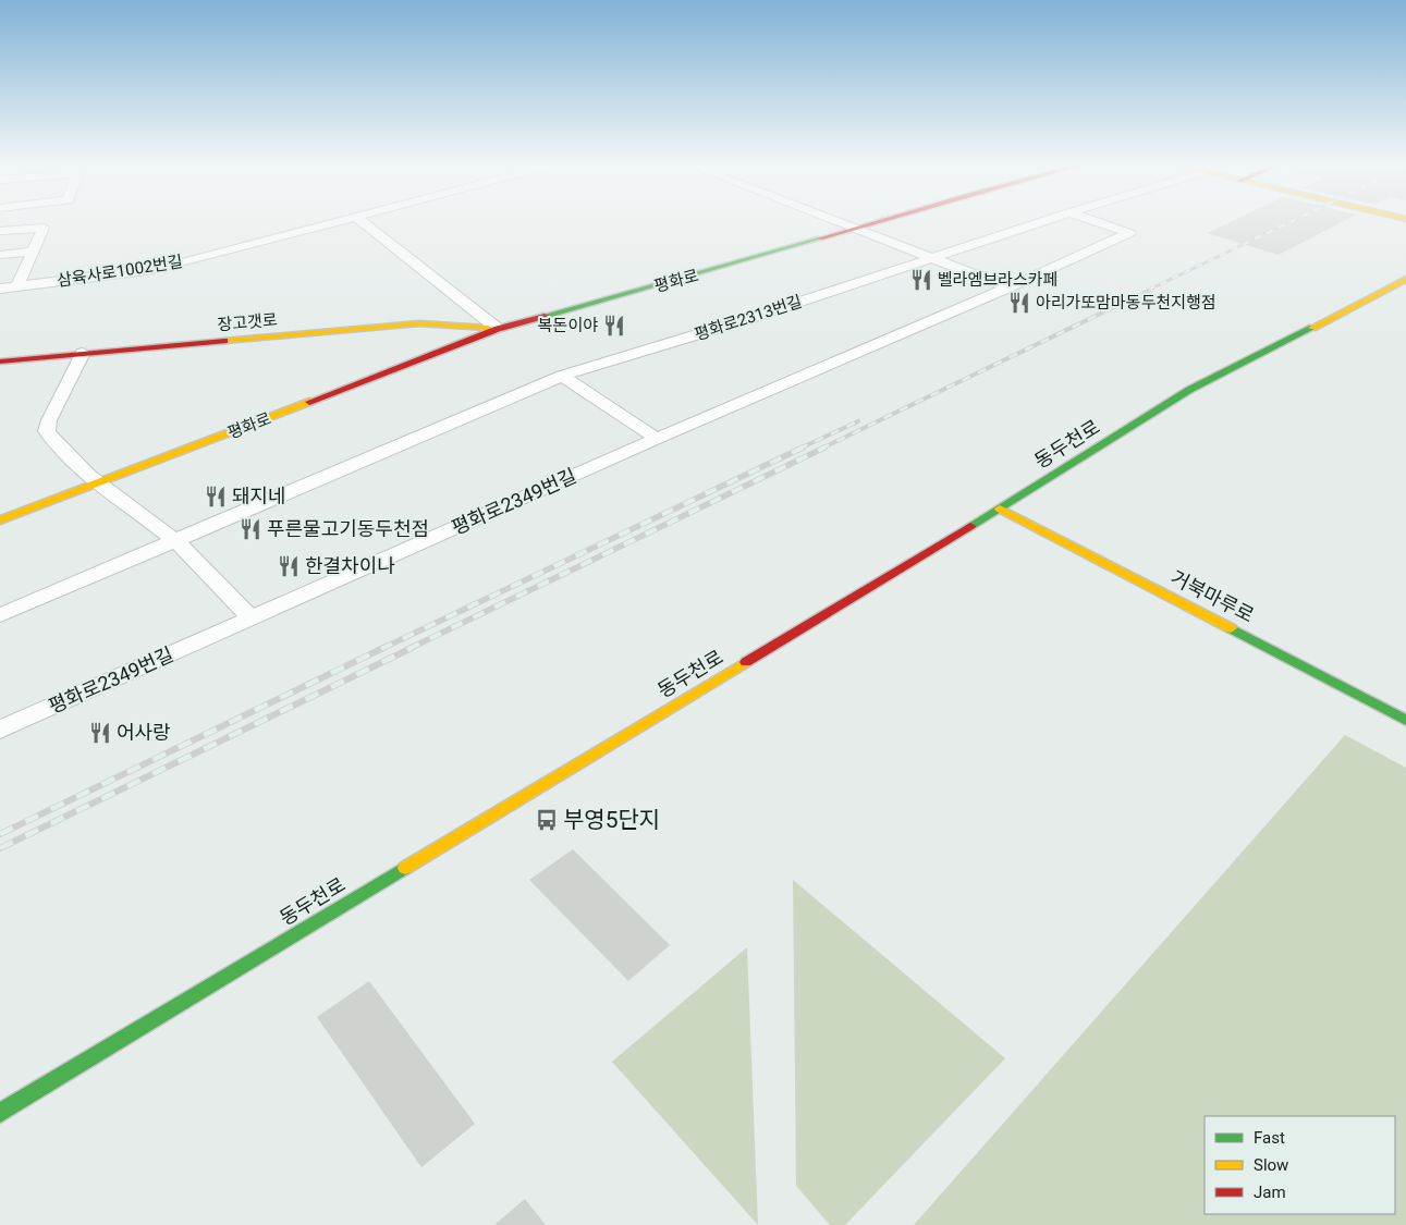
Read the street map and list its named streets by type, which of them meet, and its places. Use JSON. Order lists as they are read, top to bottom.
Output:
{
  "streets": {
    "street": [
      "삼육사로1002번길",
      "평화로",
      "평화로2313번길",
      "장고갯로",
      "동두천로",
      "평화로2349번길",
      "거북마루로"
    ]
  },
  "crossings": [
    ["평화로", "장고갯로"],
    ["동두천로", "거북마루로"]
  ],
  "places": {
    "restaurant": [
      "벨라엠브라스카페",
      "아리가또맘마동두천지행점",
      "복돈이야",
      "돼지네",
      "푸른물고기동두천점",
      "한결차이나",
      "어사랑"
    ],
    "bus stop": ["부영5단지"]
  },
  "legend": ["Fast", "Slow", "Jam"]
}
